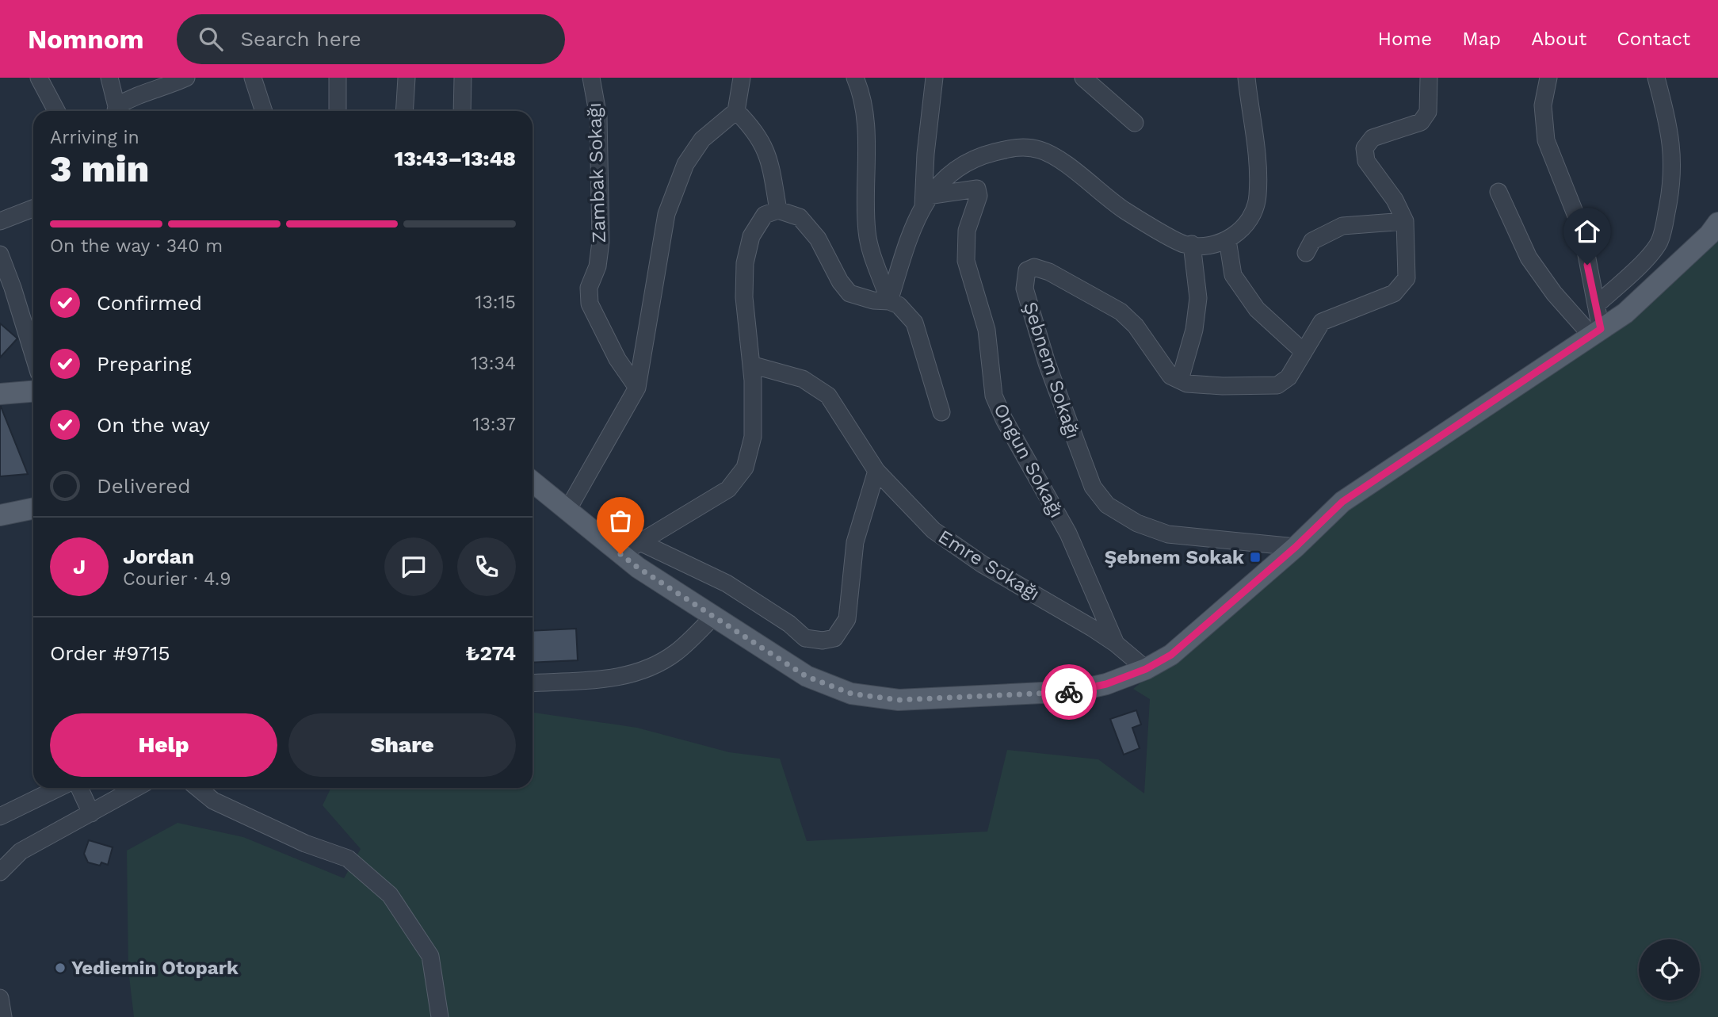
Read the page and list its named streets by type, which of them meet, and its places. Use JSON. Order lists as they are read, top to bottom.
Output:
{
  "streets": {
    "street": [
      "Zambak Sokağı",
      "Şebnem Sokağı",
      "Ongun Sokağı",
      "Emre Sokağı"
    ]
  },
  "crossings": [
    ["Ongun Sokağı", "Emre Sokağı"]
  ],
  "places": {
    "transit": ["Şebnem Sokak"],
    "other": ["Yediemin Otopark"]
  },
  "page": {
    "header": "Nomnom",
    "search": "Search here",
    "nav": [
      "Home",
      "Map",
      "About",
      "Contact"
    ],
    "heading": ["3 min", "Arriving in", "13:43–13:48"],
    "panel": [
      "Jordan",
      "Courier · 4.9",
      "Order #9715",
      "₺274"
    ],
    "bar": "On the way · 340 m",
    "list": [
      ["Confirmed", "13:15"],
      ["Preparing", "13:34"],
      ["On the way", "13:37"],
      "Delivered"
    ],
    "round": "J",
    "buttons": ["Help", "Share"]
  }
}
